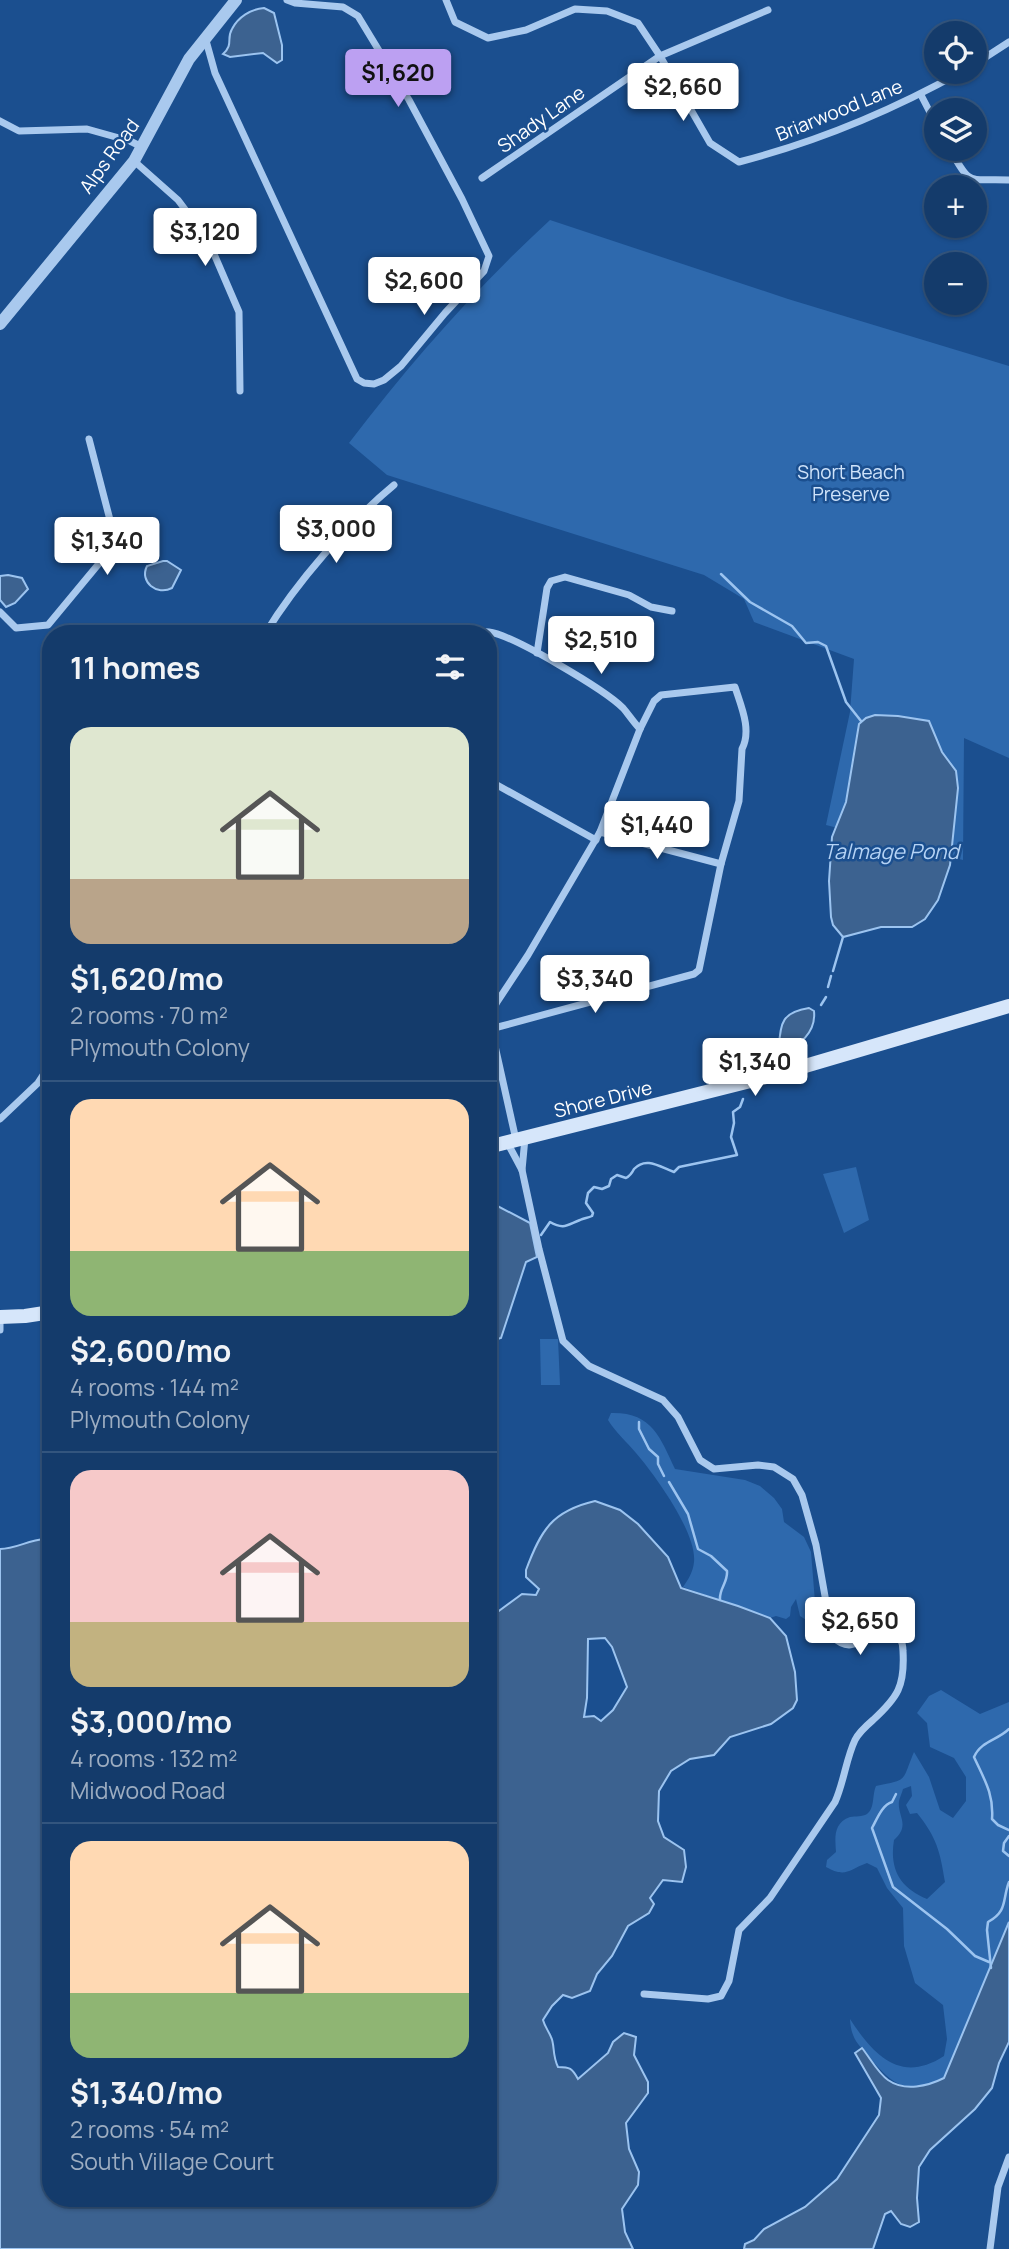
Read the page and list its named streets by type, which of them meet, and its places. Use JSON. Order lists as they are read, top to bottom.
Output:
{
  "streets": {
    "main road": ["Shore Drive"],
    "street": ["Briarwood Lane", "Shady Lane", "Alps Road"]
  },
  "crossings": [
    ["Briarwood Lane", "Shady Lane"]
  ],
  "water": ["Talmage Pond"],
  "parks": ["Short Beach Preserve"],
  "page": {
    "map_buttons": ["+", "−"],
    "price": [
      "$1,620",
      "$2,660",
      "$3,120",
      "$2,600",
      "$3,000",
      "$1,340",
      "$2,510",
      "$1,440",
      "$3,340",
      "$1,340",
      "$2,650"
    ],
    "heading": "11 homes",
    "list": [
      {
        "name": "$1,620/mo",
        "note": "2 rooms · 70 m² · Plymouth Colony"
      },
      {
        "name": "$2,600/mo",
        "note": "4 rooms · 144 m² · Plymouth Colony"
      },
      {
        "name": "$3,000/mo",
        "note": "4 rooms · 132 m² · Midwood Road"
      },
      {
        "name": "$1,340/mo",
        "note": "2 rooms · 54 m² · South Village Court"
      }
    ]
  }
}
